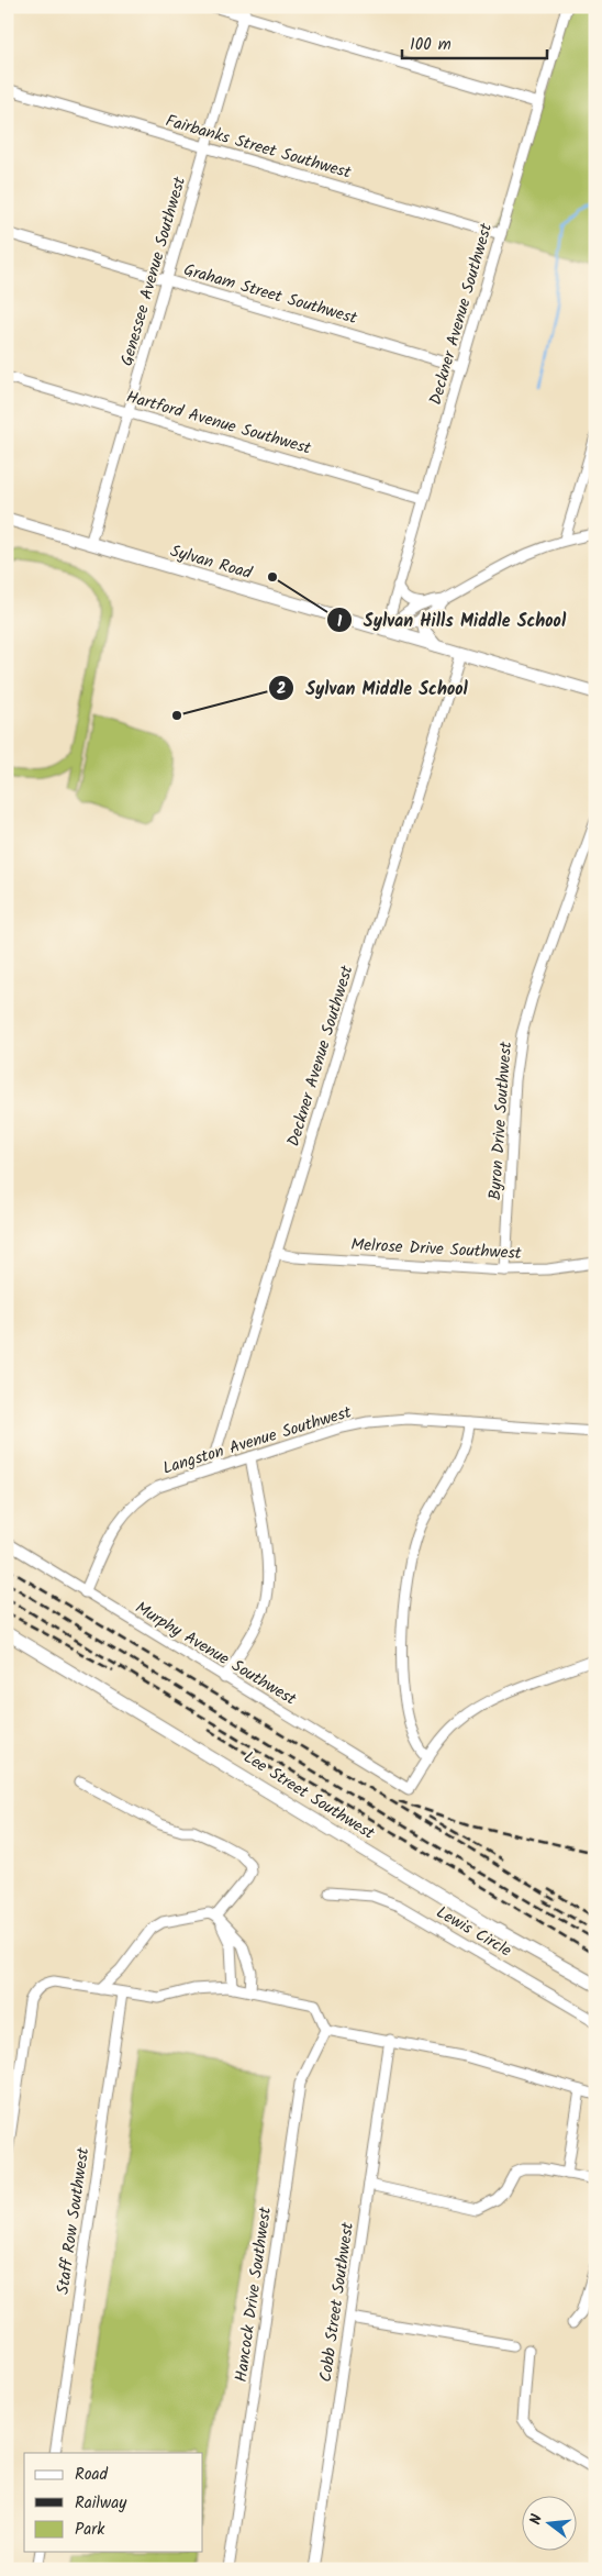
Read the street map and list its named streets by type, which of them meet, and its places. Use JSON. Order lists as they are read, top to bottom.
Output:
{
  "streets": {
    "main road": ["Sylvan Road", "Lee Street Southwest"],
    "street": [
      "Fairbanks Street Southwest",
      "Genessee Avenue Southwest",
      "Graham Street Southwest",
      "Deckner Avenue Southwest",
      "Hartford Avenue Southwest",
      "Byron Drive Southwest",
      "Melrose Drive Southwest",
      "Langston Avenue Southwest",
      "Murphy Avenue Southwest",
      "Lewis Circle",
      "Staff Row Southwest",
      "Hancock Drive Southwest",
      "Cobb Street Southwest"
    ]
  },
  "crossings": [
    ["Fairbanks Street Southwest", "Genessee Avenue Southwest"],
    ["Fairbanks Street Southwest", "Deckner Avenue Southwest"],
    ["Genessee Avenue Southwest", "Graham Street Southwest"],
    ["Genessee Avenue Southwest", "Hartford Avenue Southwest"],
    ["Genessee Avenue Southwest", "Sylvan Road"],
    ["Graham Street Southwest", "Deckner Avenue Southwest"],
    ["Deckner Avenue Southwest", "Hartford Avenue Southwest"],
    ["Deckner Avenue Southwest", "Sylvan Road"],
    ["Deckner Avenue Southwest", "Melrose Drive Southwest"],
    ["Deckner Avenue Southwest", "Langston Avenue Southwest"],
    ["Byron Drive Southwest", "Melrose Drive Southwest"],
    ["Langston Avenue Southwest", "Murphy Avenue Southwest"]
  ],
  "places": ["Sylvan Hills Middle School", "Sylvan Middle School"],
  "legend": ["Road", "Railway", "Park"],
  "scale_bar": "100 m",
  "north": "left"
}
